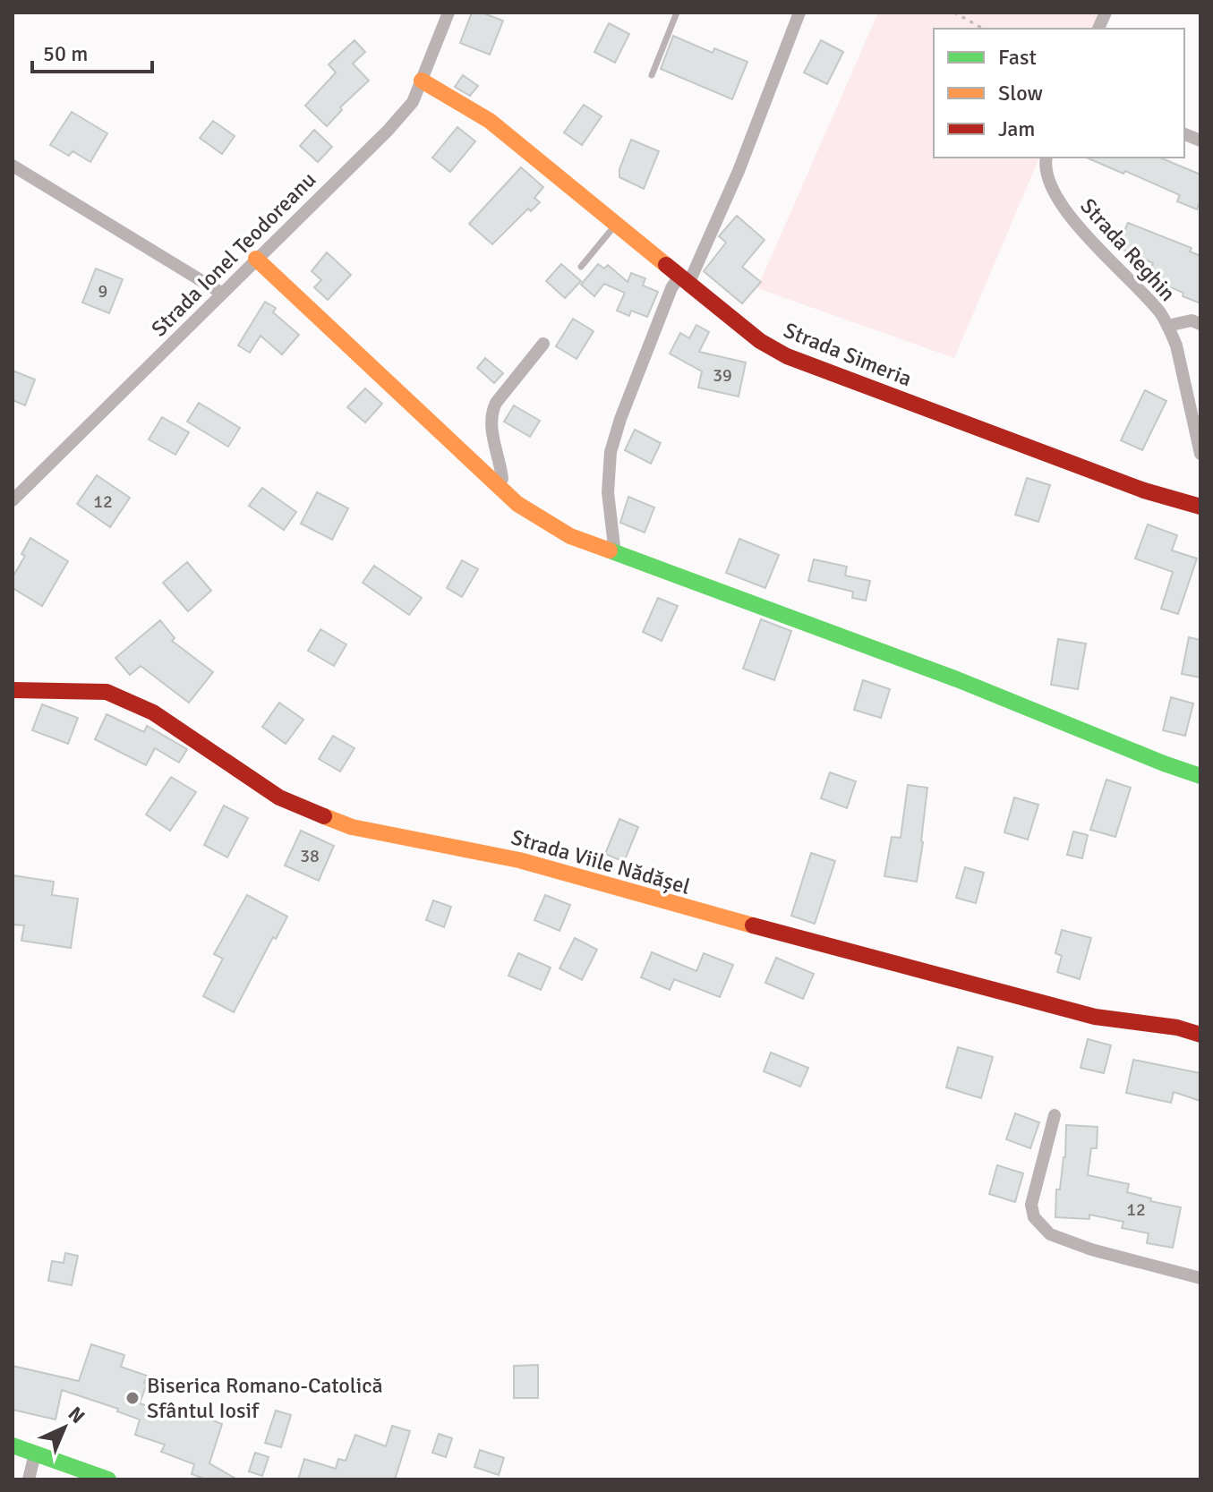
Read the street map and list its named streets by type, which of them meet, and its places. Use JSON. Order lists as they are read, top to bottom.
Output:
{
  "streets": {
    "street": [
      "Strada Reghin",
      "Strada Ionel Teodoreanu",
      "Strada Simeria",
      "Strada Viile Nădășel"
    ]
  },
  "crossings": [
    ["Strada Ionel Teodoreanu", "Strada Simeria"]
  ],
  "places": ["Biserica Romano-Catolică Sfântul Iosif"],
  "house_numbers": [
    "9",
    "39",
    "12",
    "38",
    "12"
  ],
  "legend": ["Fast", "Slow", "Jam"],
  "scale_bar": "50 m",
  "north": "top right"
}
